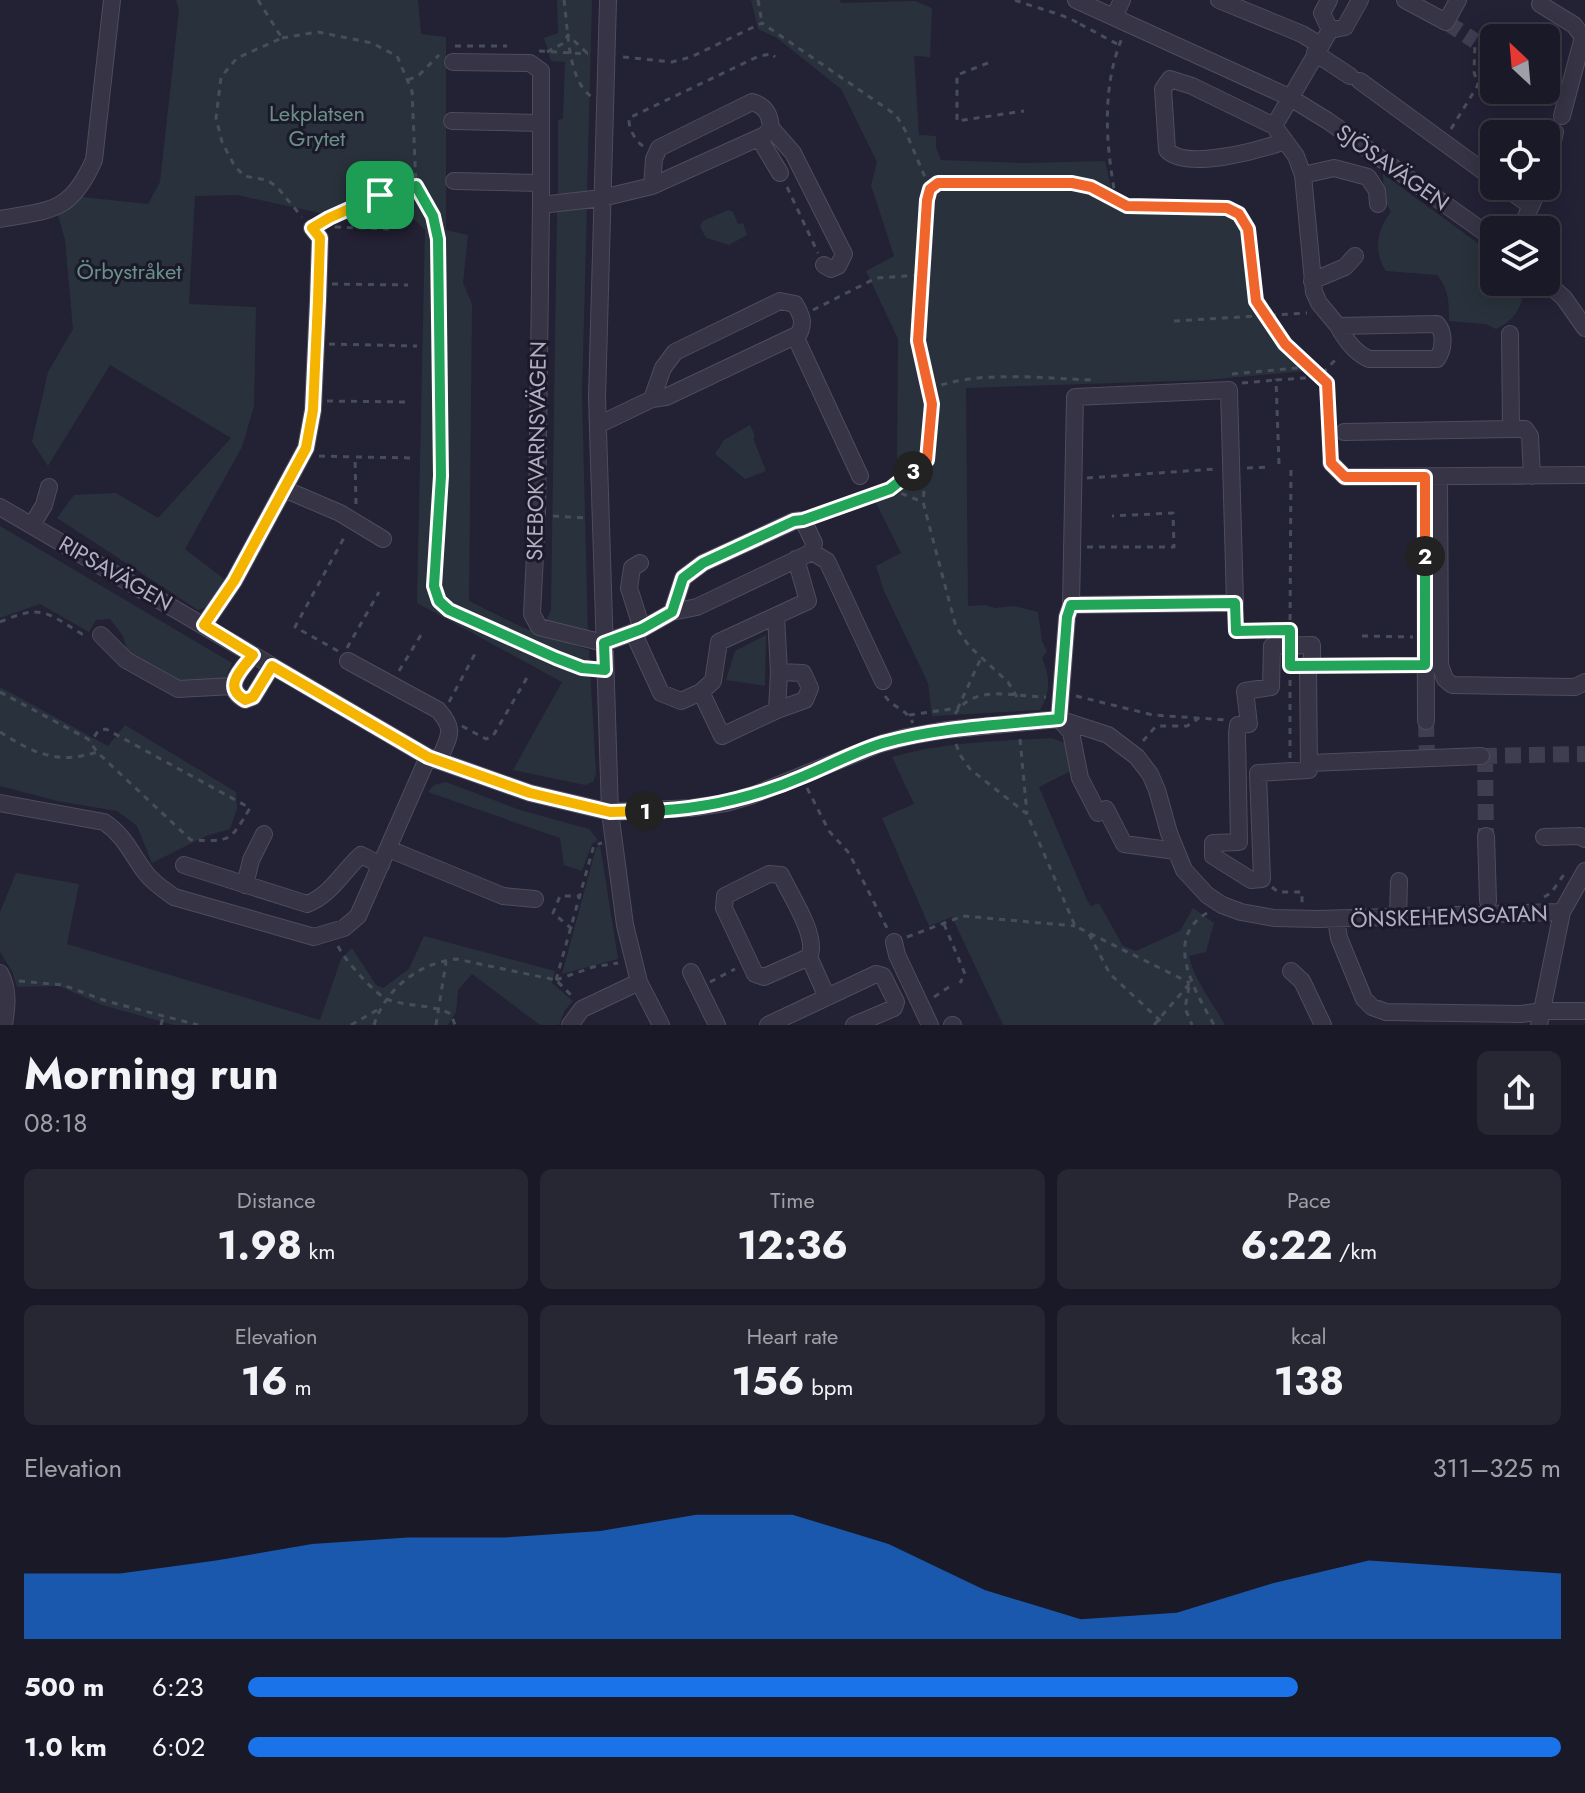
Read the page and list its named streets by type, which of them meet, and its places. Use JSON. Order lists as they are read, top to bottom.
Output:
{
  "streets": {
    "street": [
      "SJÖSAVÄGEN",
      "SKEBOKVARNSVÄGEN",
      "RIPSAVÄGEN",
      "ÖNSKEHEMSGATAN"
    ]
  },
  "crossings": [
    ["RIPSAVÄGEN", "ÖNSKEHEMSGATAN"]
  ],
  "parks": ["Lekplatsen Grytet", "Örbystråket"],
  "north": "top left",
  "page": {
    "pins": ["3", "2", "1"],
    "heading": ["Morning run", "08:18"],
    "stats": [
      ["Distance", "1.98 km"],
      ["Time", "12:36"],
      ["Pace", "6:22 /km"],
      ["Elevation", "16 m"],
      ["Heart rate", "156 bpm"],
      ["kcal", "138"]
    ],
    "chart": ["Elevation", "311–325 m"],
    "list": [
      {
        "name": "500 m",
        "note": "6:23"
      },
      {
        "name": "1.0 km",
        "note": "6:02"
      }
    ]
  }
}
